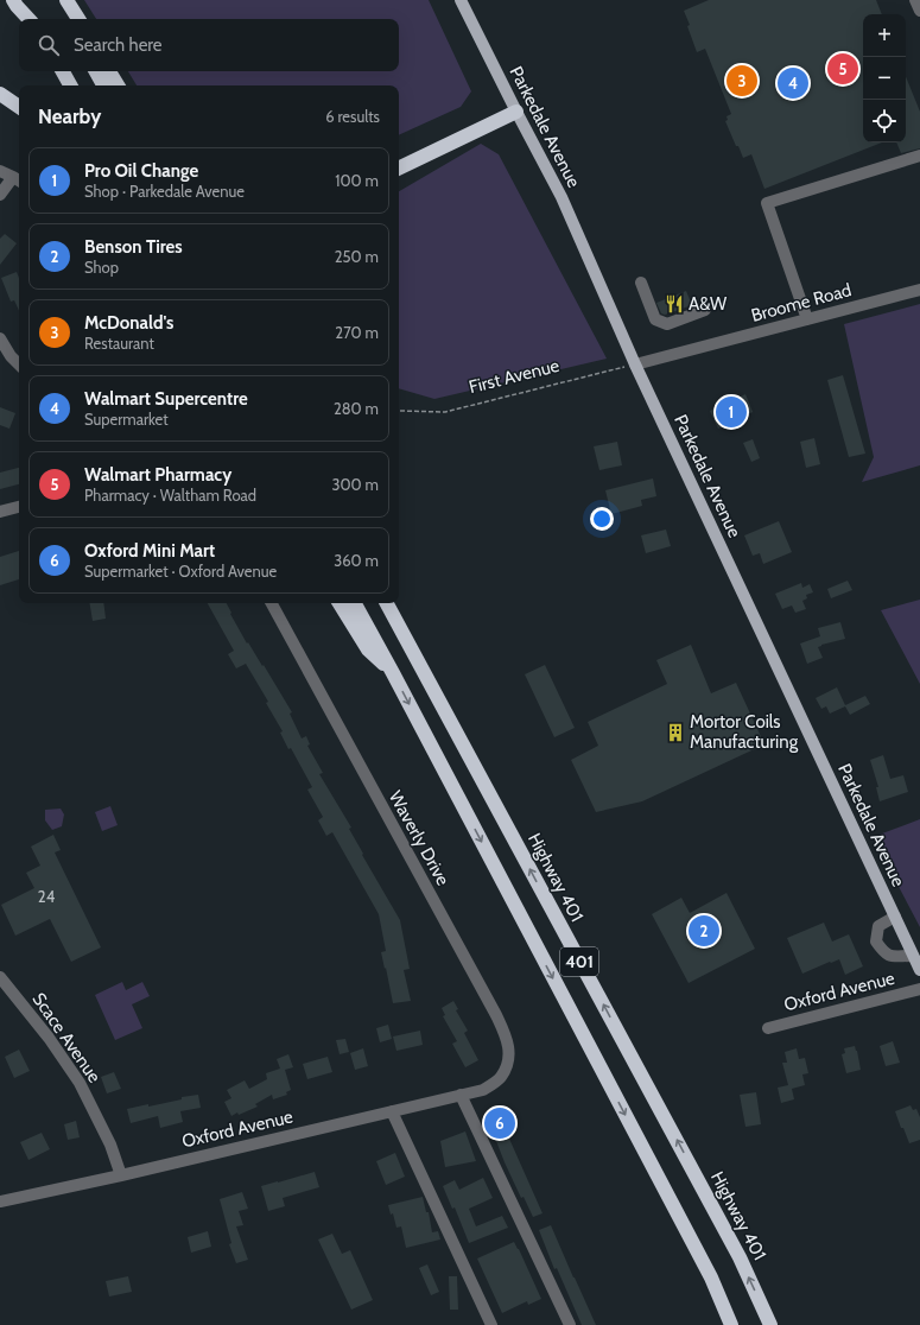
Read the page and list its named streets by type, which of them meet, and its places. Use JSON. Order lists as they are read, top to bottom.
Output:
{
  "streets": {
    "highway": ["Highway 401", "401"],
    "main road": ["Parkedale Avenue"],
    "street": [
      "Broome Road",
      "Waverly Drive",
      "Oxford Avenue",
      "Scace Avenue"
    ],
    "path": ["First Avenue"]
  },
  "crossings": [
    ["Parkedale Avenue", "Broome Road"],
    ["Parkedale Avenue", "First Avenue"],
    ["Broome Road", "First Avenue"],
    ["Waverly Drive", "Oxford Avenue"],
    ["Oxford Avenue", "Scace Avenue"]
  ],
  "places": {
    "restaurant": ["A&W"],
    "building": ["Mortor Coils Manufacturing"]
  },
  "house_numbers": ["24"],
  "page": {
    "map_buttons": ["+", "−"],
    "search": "Search here",
    "pins": [
      "5",
      "3",
      "4",
      "1",
      "2",
      "6"
    ],
    "heading": ["Nearby", "6 results"],
    "list": [
      {
        "mark": "1",
        "name": "Pro Oil Change",
        "note": "Shop · Parkedale Avenue",
        "value": "100 m"
      },
      {
        "mark": "2",
        "name": "Benson Tires",
        "note": "Shop",
        "value": "250 m"
      },
      {
        "mark": "3",
        "name": "McDonald's",
        "note": "Restaurant",
        "value": "270 m"
      },
      {
        "mark": "4",
        "name": "Walmart Supercentre",
        "note": "Supermarket",
        "value": "280 m"
      },
      {
        "mark": "5",
        "name": "Walmart Pharmacy",
        "note": "Pharmacy · Waltham Road",
        "value": "300 m"
      },
      {
        "mark": "6",
        "name": "Oxford Mini Mart",
        "note": "Supermarket · Oxford Avenue",
        "value": "360 m"
      }
    ]
  }
}
